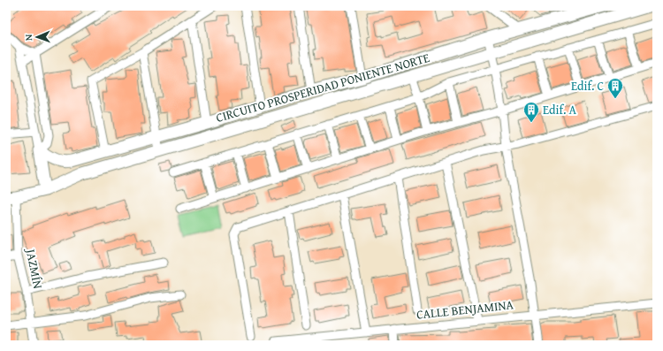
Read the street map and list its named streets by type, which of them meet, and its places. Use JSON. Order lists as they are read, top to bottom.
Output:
{
  "streets": {
    "street": ["CIRCUITO PROSPERIDAD PONIENTE NORTE", "JAZMÍN", "CALLE BENJAMINA"]
  },
  "crossings": [
    ["CIRCUITO PROSPERIDAD PONIENTE NORTE", "JAZMÍN"]
  ],
  "places": {
    "building": ["Edif. C", "Edif. A"]
  },
  "north": "left"
}
